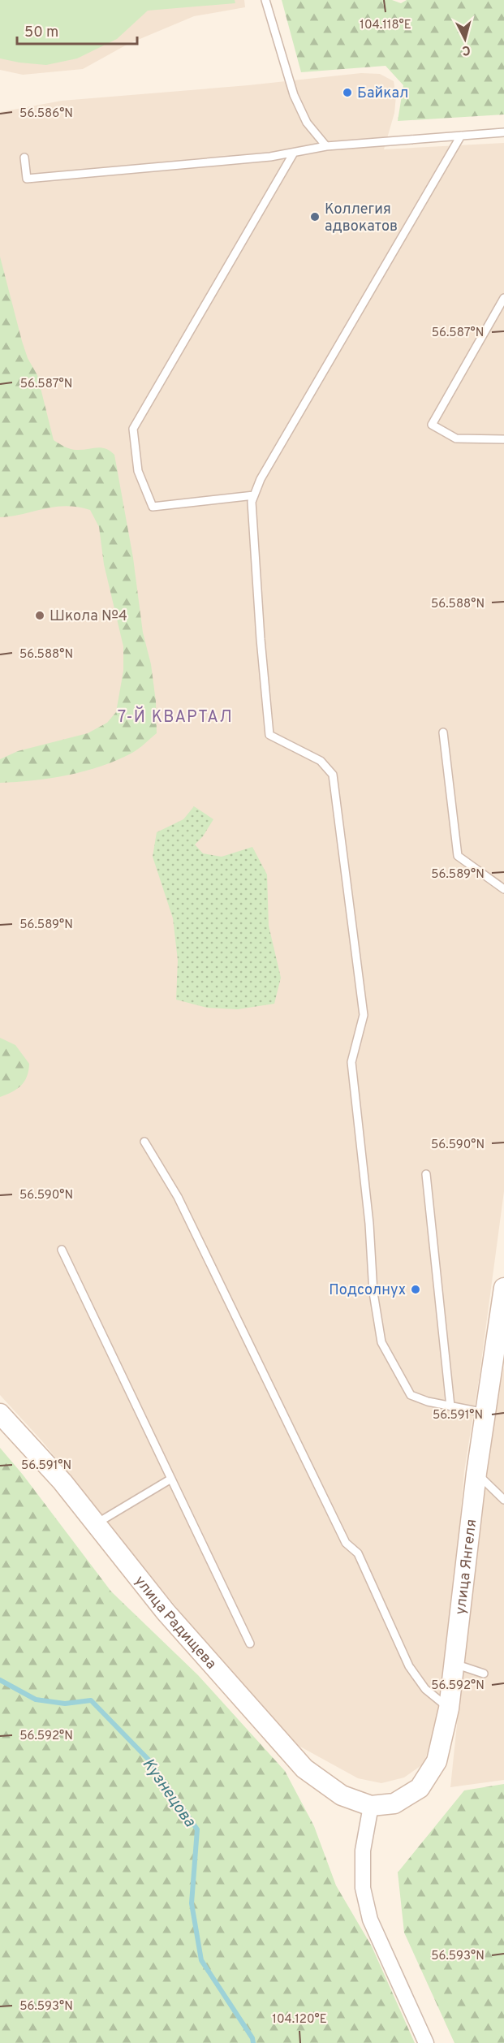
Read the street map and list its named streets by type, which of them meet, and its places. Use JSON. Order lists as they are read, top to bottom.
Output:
{
  "streets": {
    "street": ["улица Янгеля", "улица Радищева"]
  },
  "crossings": [
    ["улица Янгеля", "улица Радищева"]
  ],
  "districts": ["7-Й КВАРТАЛ"],
  "water": ["Кузнецова"],
  "places": [
    "Байкал",
    "Коллегия адвокатов",
    "Школа №4",
    "Подсолнух"
  ],
  "scale_bar": "50 m",
  "north": "bottom",
  "coordinates": [
    "104.118°E",
    "56.586°N",
    "56.587°N",
    "56.588°N",
    "56.589°N",
    "56.590°N",
    "56.591°N",
    "56.592°N",
    "56.593°N",
    "104.120°E"
  ]
}
